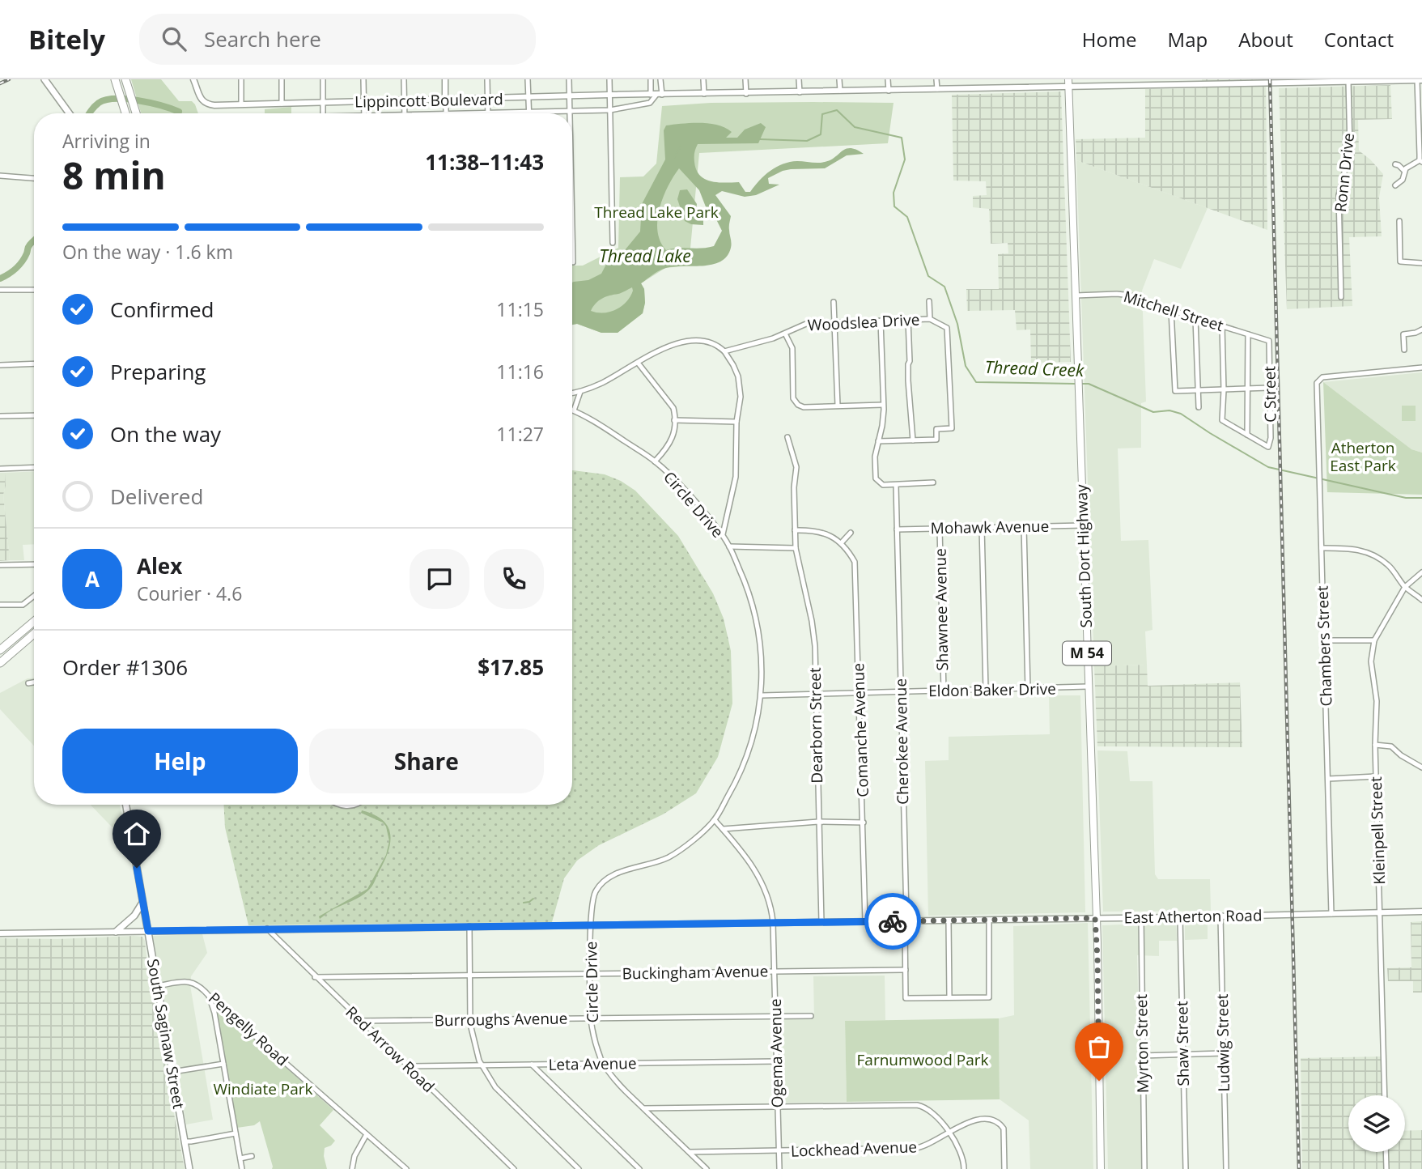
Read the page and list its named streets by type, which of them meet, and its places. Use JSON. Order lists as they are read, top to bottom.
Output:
{
  "streets": {
    "main road": ["South Dort Highway", "M 54", "South Saginaw Street"],
    "street": [
      "Lippincott Boulevard",
      "Ronn Drive",
      "Mitchell Street",
      "Woodslea Drive",
      "C Street",
      "Circle Drive",
      "Mohawk Avenue",
      "Shawnee Avenue",
      "Chambers Street",
      "Eldon Baker Drive",
      "Dearborn Street",
      "Comanche Avenue",
      "Cherokee Avenue",
      "Kleinpell Street",
      "East Atherton Road",
      "Buckingham Avenue",
      "Burroughs Avenue",
      "Pengelly Road",
      "Ludwig Street",
      "Myrton Street",
      "Shaw Street",
      "Red Arrow Road",
      "Ogema Avenue",
      "Leta Avenue",
      "Lockhead Avenue"
    ]
  },
  "crossings": [
    ["Lippincott Boulevard", "Ronn Drive"],
    ["Lippincott Boulevard", "South Dort Highway"],
    ["Mitchell Street", "C Street"],
    ["Mitchell Street", "South Dort Highway"],
    ["Circle Drive", "Eldon Baker Drive"],
    ["Circle Drive", "East Atherton Road"],
    ["Circle Drive", "Buckingham Avenue"],
    ["Circle Drive", "Burroughs Avenue"],
    ["Circle Drive", "Ogema Avenue"],
    ["Circle Drive", "Leta Avenue"],
    ["Circle Drive", "Lockhead Avenue"],
    ["Mohawk Avenue", "South Dort Highway"],
    ["Mohawk Avenue", "Shawnee Avenue"],
    ["Mohawk Avenue", "Cherokee Avenue"],
    ["South Dort Highway", "Eldon Baker Drive"],
    ["South Dort Highway", "East Atherton Road"],
    ["Shawnee Avenue", "Eldon Baker Drive"],
    ["Chambers Street", "East Atherton Road"],
    ["Eldon Baker Drive", "Dearborn Street"],
    ["Eldon Baker Drive", "Comanche Avenue"],
    ["Eldon Baker Drive", "Cherokee Avenue"],
    ["Dearborn Street", "East Atherton Road"],
    ["Comanche Avenue", "East Atherton Road"],
    ["Cherokee Avenue", "East Atherton Road"],
    ["Cherokee Avenue", "Buckingham Avenue"],
    ["Kleinpell Street", "East Atherton Road"],
    ["East Atherton Road", "South Saginaw Street"],
    ["East Atherton Road", "Ludwig Street"],
    ["East Atherton Road", "Myrton Street"],
    ["East Atherton Road", "Shaw Street"],
    ["East Atherton Road", "Red Arrow Road"],
    ["East Atherton Road", "Ogema Avenue"],
    ["Buckingham Avenue", "Red Arrow Road"],
    ["Buckingham Avenue", "Ogema Avenue"],
    ["Burroughs Avenue", "Red Arrow Road"],
    ["Burroughs Avenue", "Ogema Avenue"],
    ["Pengelly Road", "South Saginaw Street"],
    ["Red Arrow Road", "Leta Avenue"],
    ["Ogema Avenue", "Leta Avenue"],
    ["Ogema Avenue", "Lockhead Avenue"]
  ],
  "water": ["Thread Lake", "Thread Creek"],
  "parks": [
    "Thread Lake Park",
    "Atherton East Park",
    "Farnumwood Park",
    "Windiate Park"
  ],
  "page": {
    "header": "Bitely",
    "search": "Search here",
    "nav": [
      "Home",
      "Map",
      "About",
      "Contact"
    ],
    "heading": ["8 min", "Arriving in", "11:38–11:43"],
    "panel": [
      "Alex",
      "Courier · 4.6",
      "Order #1306",
      "$17.85"
    ],
    "bar": "On the way · 1.6 km",
    "list": [
      ["Confirmed", "11:15"],
      ["Preparing", "11:16"],
      ["On the way", "11:27"],
      "Delivered"
    ],
    "round": "A",
    "buttons": ["Help", "Share"]
  }
}
